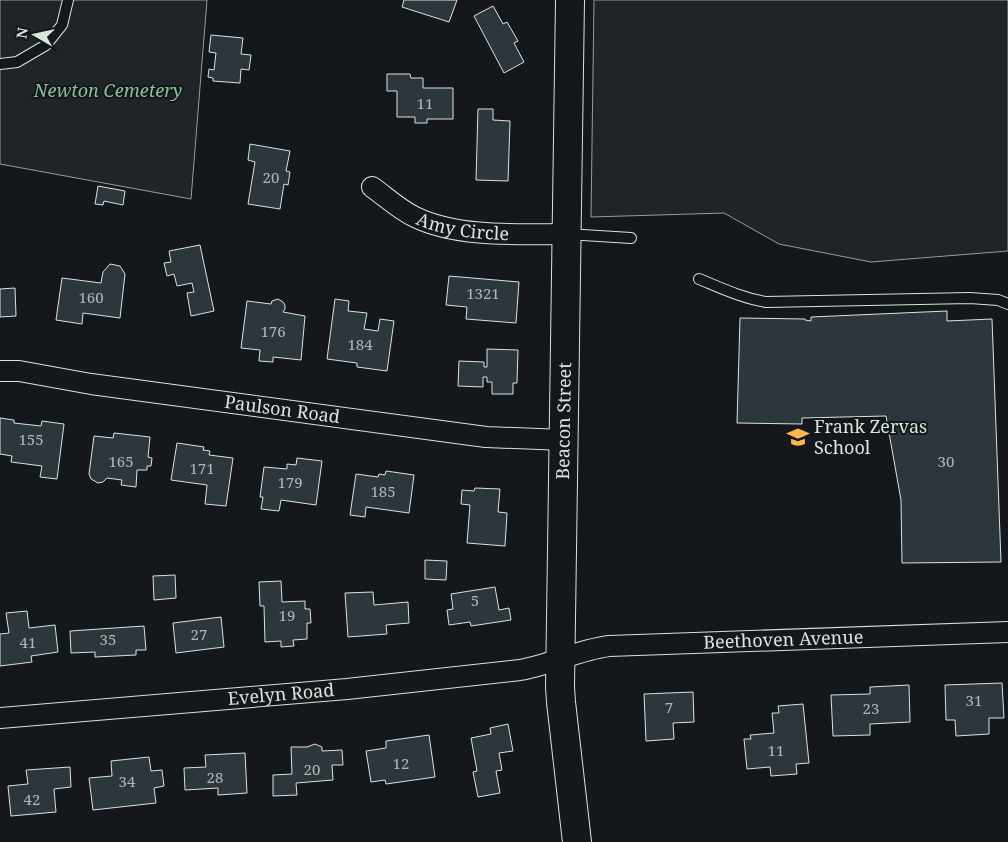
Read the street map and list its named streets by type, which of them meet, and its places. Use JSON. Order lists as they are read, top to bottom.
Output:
{
  "streets": {
    "main road": ["Beacon Street"],
    "street": [
      "Amy Circle",
      "Paulson Road",
      "Beethoven Avenue",
      "Evelyn Road"
    ]
  },
  "crossings": [
    ["Amy Circle", "Beacon Street"],
    ["Paulson Road", "Beacon Street"],
    ["Beacon Street", "Beethoven Avenue"],
    ["Beacon Street", "Evelyn Road"],
    ["Beethoven Avenue", "Evelyn Road"]
  ],
  "parks": ["Newton Cemetery"],
  "places": {
    "school or university": ["Frank Zervas School"]
  },
  "house_numbers": [
    "11",
    "20",
    "1321",
    "160",
    "176",
    "184",
    "155",
    "165",
    "30",
    "171",
    "179",
    "185",
    "5",
    "19",
    "27",
    "35",
    "41",
    "31",
    "7",
    "23",
    "11",
    "12",
    "20",
    "28",
    "34",
    "42"
  ],
  "north": "left"
}
